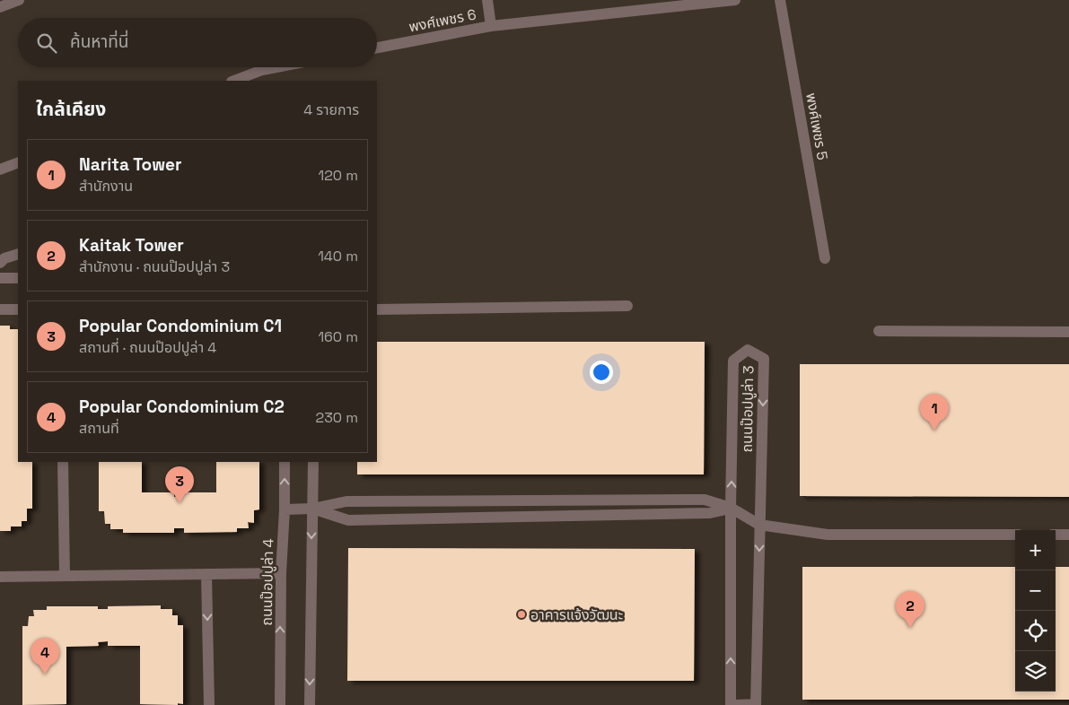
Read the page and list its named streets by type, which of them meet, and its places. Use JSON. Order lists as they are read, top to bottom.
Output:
{
  "streets": {
    "street": [
      "พงศ์เพชร 6",
      "พงศ์เพชร 5",
      "ถนนป๊อปปูล่า 3",
      "ถนนป๊อปปูล่า 4"
    ]
  },
  "places": ["อาคารแจ้งวัฒนะ"],
  "page": {
    "search": "ค้นหาที่นี่",
    "heading": ["ใกล้เคียง", "4 รายการ"],
    "list": [
      {
        "mark": "1",
        "name": "Narita Tower",
        "note": "สำนักงาน",
        "value": "120 m"
      },
      {
        "mark": "2",
        "name": "Kaitak Tower",
        "note": "สำนักงาน · ถนนป๊อปปูล่า 3",
        "value": "140 m"
      },
      {
        "mark": "3",
        "name": "Popular Condominium C1",
        "note": "สถานที่ · ถนนป๊อปปูล่า 4",
        "value": "160 m"
      },
      {
        "mark": "4",
        "name": "Popular Condominium C2",
        "note": "สถานที่",
        "value": "230 m"
      }
    ],
    "pins": [
      "1",
      "3",
      "2",
      "4"
    ],
    "map_buttons": ["+", "−"]
  }
}
